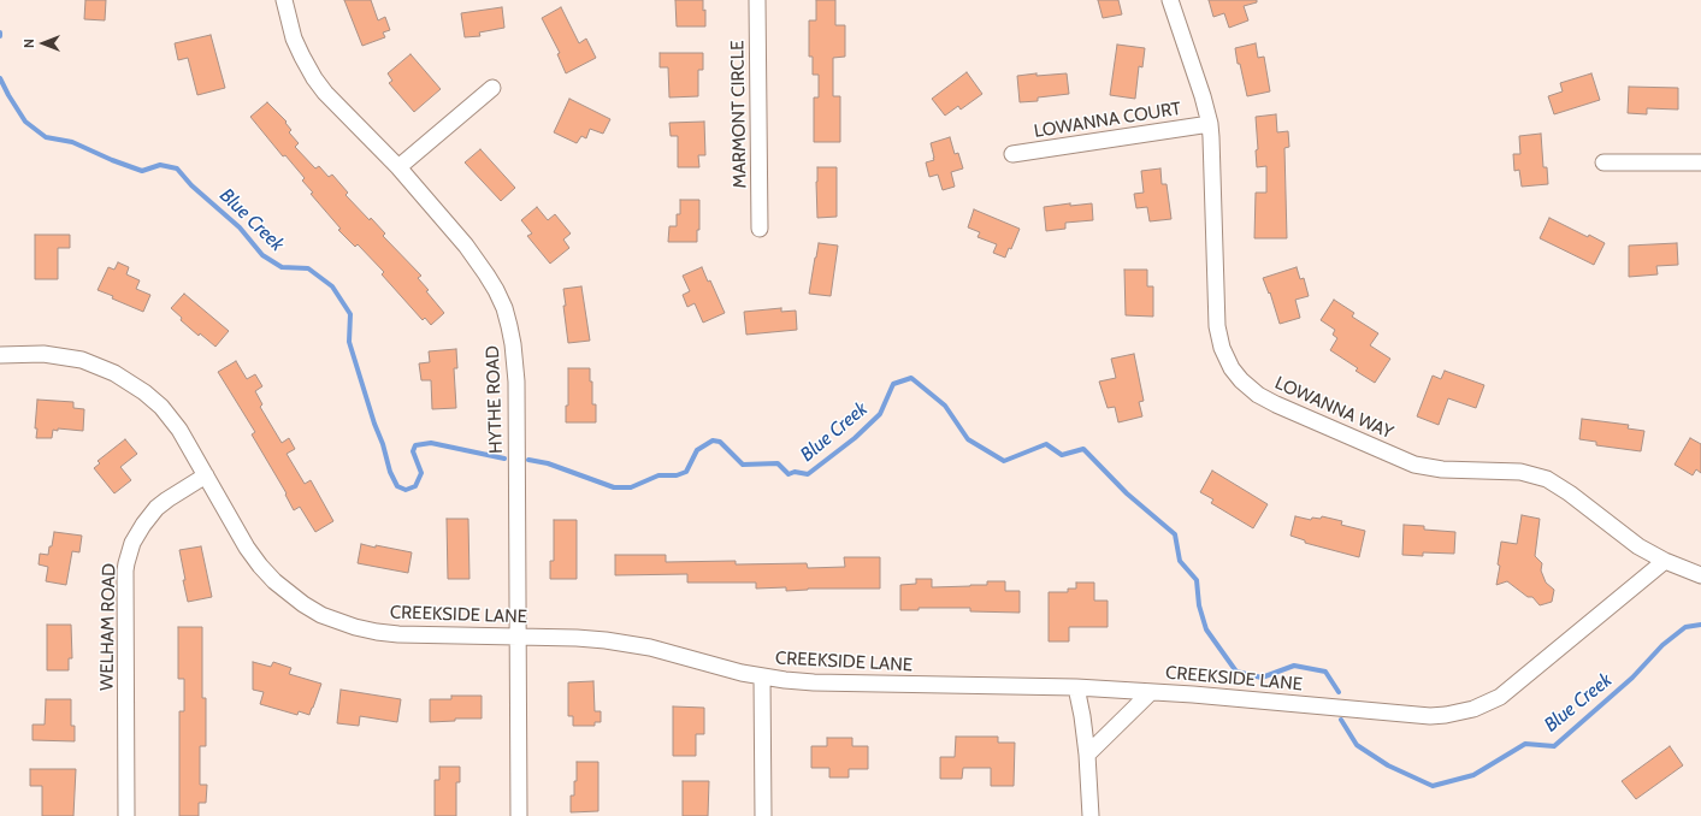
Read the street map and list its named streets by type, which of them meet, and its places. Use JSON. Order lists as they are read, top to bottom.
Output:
{
  "streets": {
    "street": [
      "MARMONT CIRCLE",
      "LOWANNA COURT",
      "HYTHE ROAD",
      "LOWANNA WAY",
      "CREEKSIDE LANE",
      "WELHAM ROAD"
    ]
  },
  "crossings": [
    ["LOWANNA COURT", "LOWANNA WAY"],
    ["HYTHE ROAD", "CREEKSIDE LANE"],
    ["LOWANNA WAY", "CREEKSIDE LANE"],
    ["CREEKSIDE LANE", "WELHAM ROAD"]
  ],
  "water": ["Blue Creek"],
  "north": "left"
}
